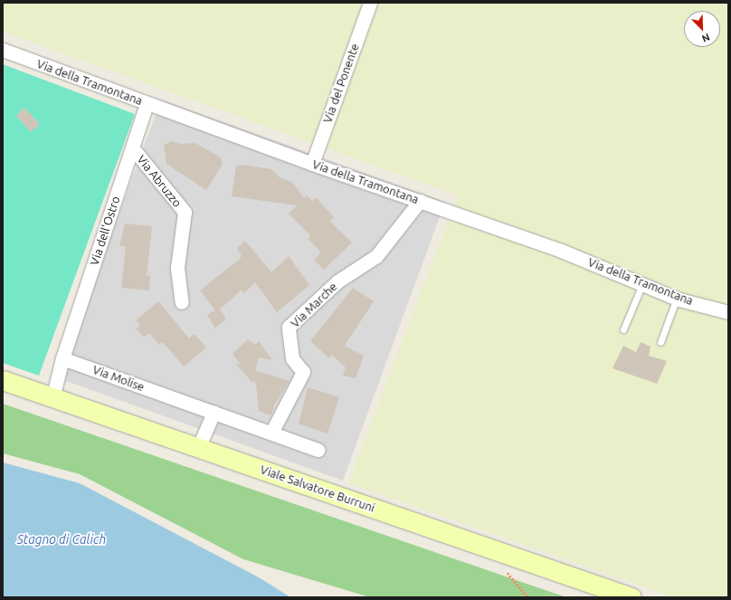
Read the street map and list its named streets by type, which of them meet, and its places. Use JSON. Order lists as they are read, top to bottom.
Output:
{
  "streets": {
    "main road": ["Viale Salvatore Burruni"],
    "street": [
      "Via della Tramontana",
      "Via del Ponente",
      "Via Abruzzo",
      "Via dell'Ostro",
      "Via Marche",
      "Via Molise"
    ]
  },
  "crossings": [
    ["Via della Tramontana", "Via del Ponente"],
    ["Via della Tramontana", "Via dell'Ostro"],
    ["Via della Tramontana", "Via Marche"],
    ["Via Abruzzo", "Via dell'Ostro"],
    ["Via dell'Ostro", "Via Molise"],
    ["Via Marche", "Via Molise"]
  ],
  "water": ["Stagno di Calich"],
  "north": "bottom right"
}
